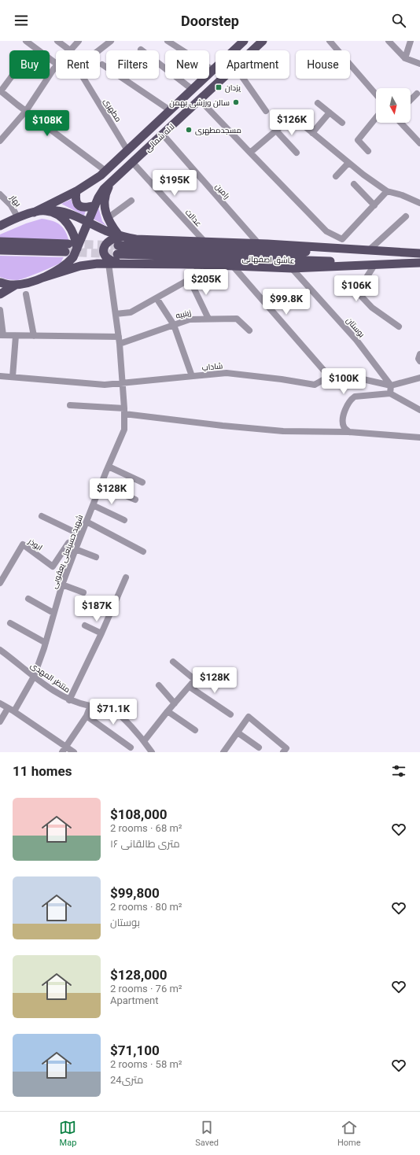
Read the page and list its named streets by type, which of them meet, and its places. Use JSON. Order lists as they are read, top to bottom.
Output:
{
  "streets": {
    "main road": ["لاله شمالی", "عاشق اصفهانی"],
    "street": [
      "مطهری",
      "رامین",
      "بهار",
      "عدالت",
      "زینبیه",
      "بوستان",
      "شاداب",
      "ابوذر",
      "شهید حسینعلی یعقوبی",
      "منتظر المهدی"
    ]
  },
  "crossings": [
    ["مطهری", "لاله شمالی"],
    ["لاله شمالی", "رامین"],
    ["لاله شمالی", "عدالت"],
    ["زینبیه", "شهید حسینعلی یعقوبی"],
    ["بوستان", "شاداب"],
    ["شاداب", "شهید حسینعلی یعقوبی"],
    ["شهید حسینعلی یعقوبی", "منتظر المهدی"]
  ],
  "places": {
    "transit": ["یزدان"],
    "other": ["سالن ورزشی بهمن", "مسجدمطهری"]
  },
  "north": "bottom",
  "page": {
    "header": "Doorstep",
    "chip": [
      "Buy",
      "Rent",
      "Filters",
      "New",
      "Apartment",
      "House"
    ],
    "price": [
      "$126K",
      "$108K",
      "$195K",
      "$205K",
      "$106K",
      "$99.8K",
      "$100K",
      "$128K",
      "$187K",
      "$128K",
      "$71.1K"
    ],
    "heading": "11 homes",
    "list": [
      {
        "name": "$108,000",
        "note": "2 rooms · 68 m² · ۱۶ متری طالقانی"
      },
      {
        "name": "$99,800",
        "note": "2 rooms · 80 m² · بوستان"
      },
      {
        "name": "$128,000",
        "note": "2 rooms · 76 m² · Apartment"
      },
      {
        "name": "$71,100",
        "note": "2 rooms · 58 m² · 24متری"
      }
    ],
    "tabs": ["Map", "Saved", "Home"]
  }
}
